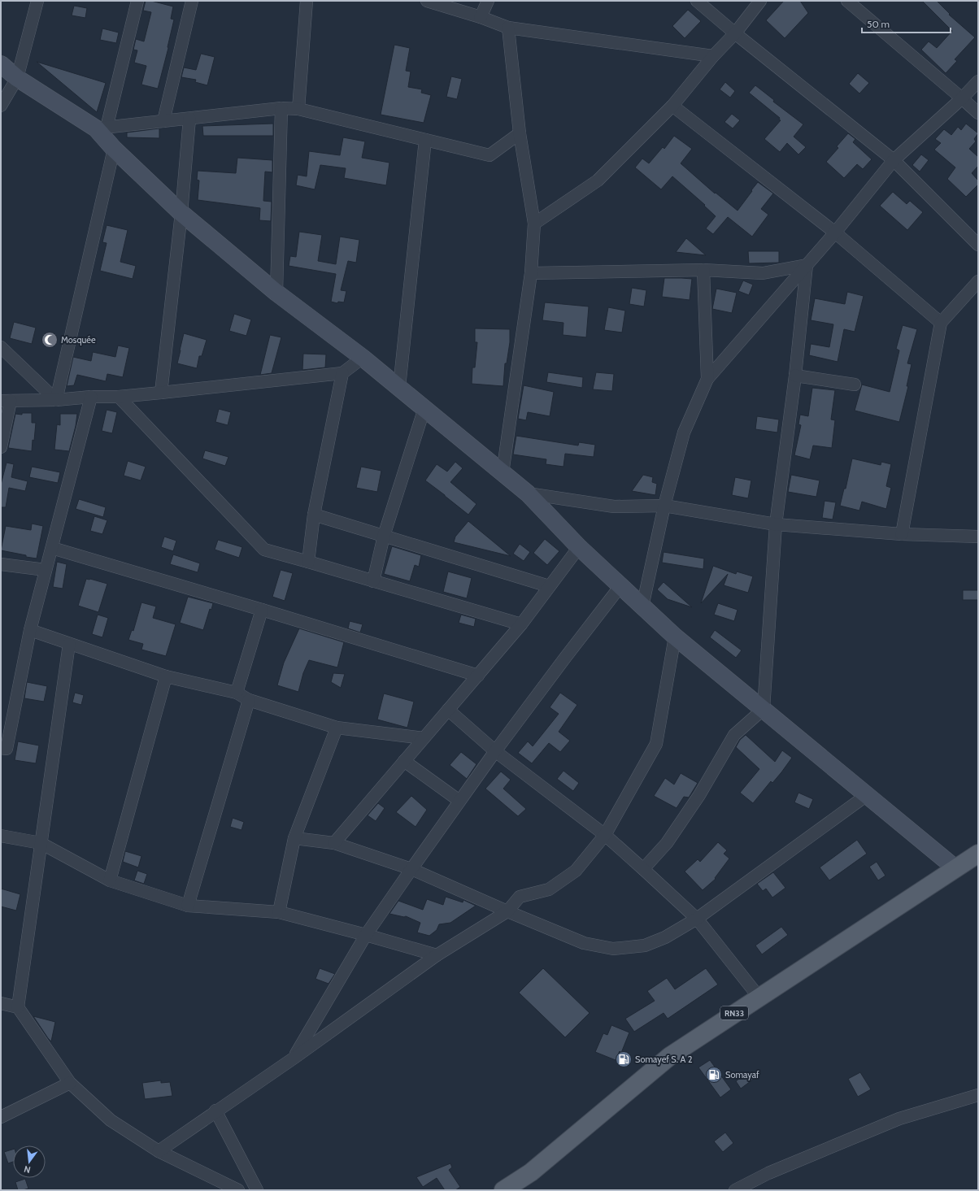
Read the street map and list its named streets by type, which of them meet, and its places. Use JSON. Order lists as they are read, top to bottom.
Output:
{
  "streets": {
    "main road": ["RN33"]
  },
  "places": {
    "mosque": ["Mosquée"],
    "fuel station": ["Somayef S. A 2", "Somayaf"]
  },
  "scale_bar": "50 m",
  "north": "bottom"
}
